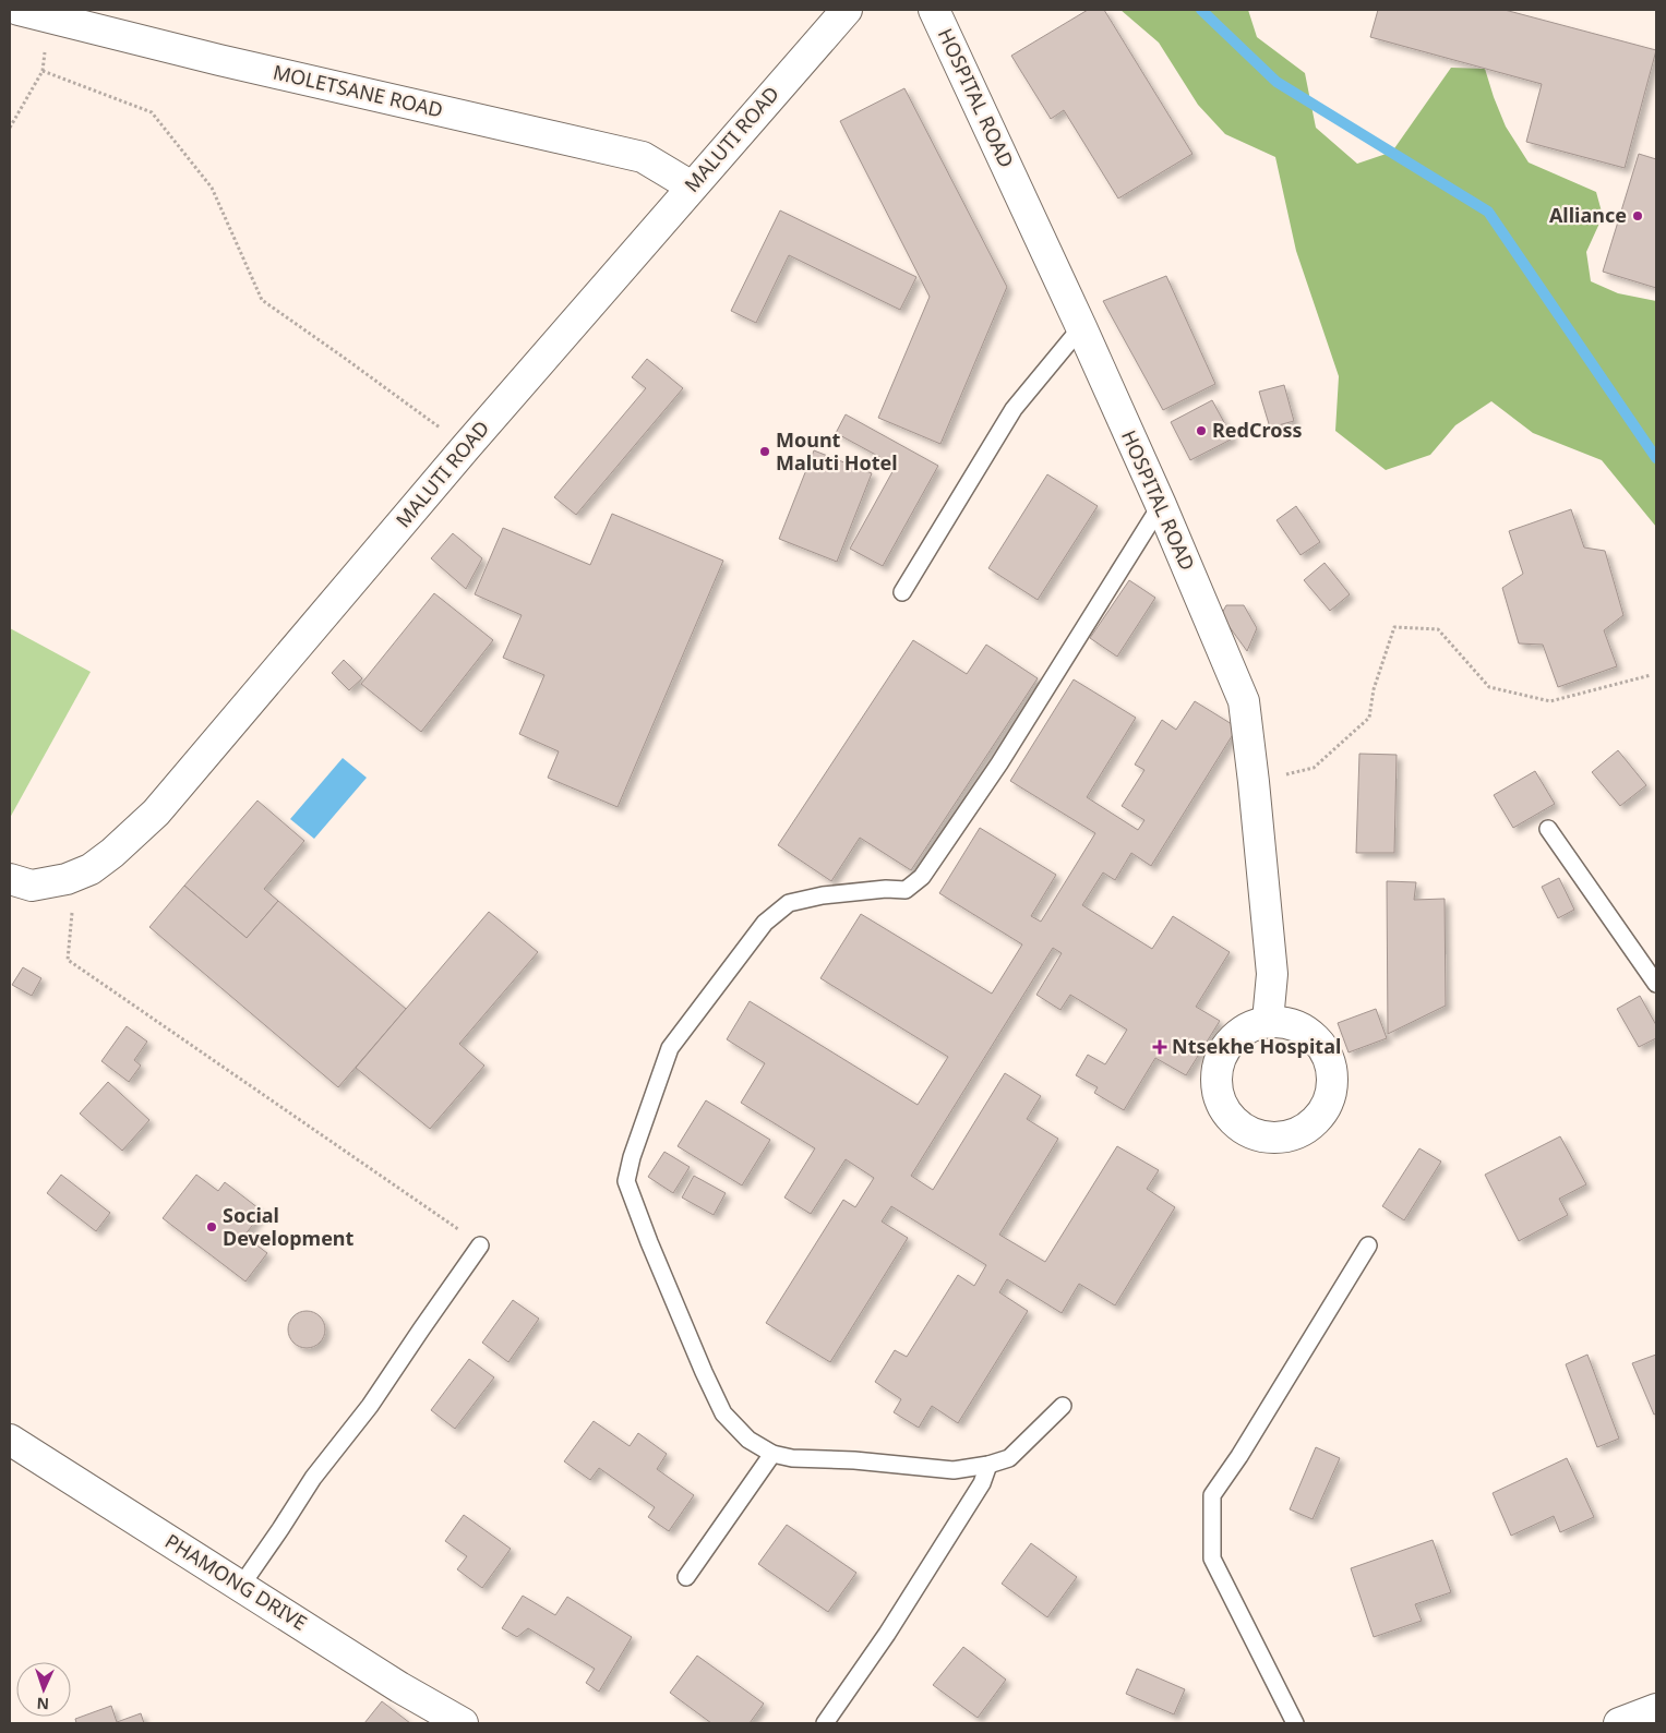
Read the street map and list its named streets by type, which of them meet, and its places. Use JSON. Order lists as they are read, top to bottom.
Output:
{
  "streets": {
    "street": [
      "MOLETSANE ROAD",
      "HOSPITAL ROAD",
      "MALUTI ROAD",
      "PHAMONG DRIVE"
    ]
  },
  "crossings": [
    ["MOLETSANE ROAD", "MALUTI ROAD"]
  ],
  "places": {
    "other": [
      "Alliance",
      "RedCross",
      "Mount Maluti Hotel",
      "Social Development"
    ],
    "health": ["Ntsekhe Hospital"]
  },
  "north": "bottom"
}
